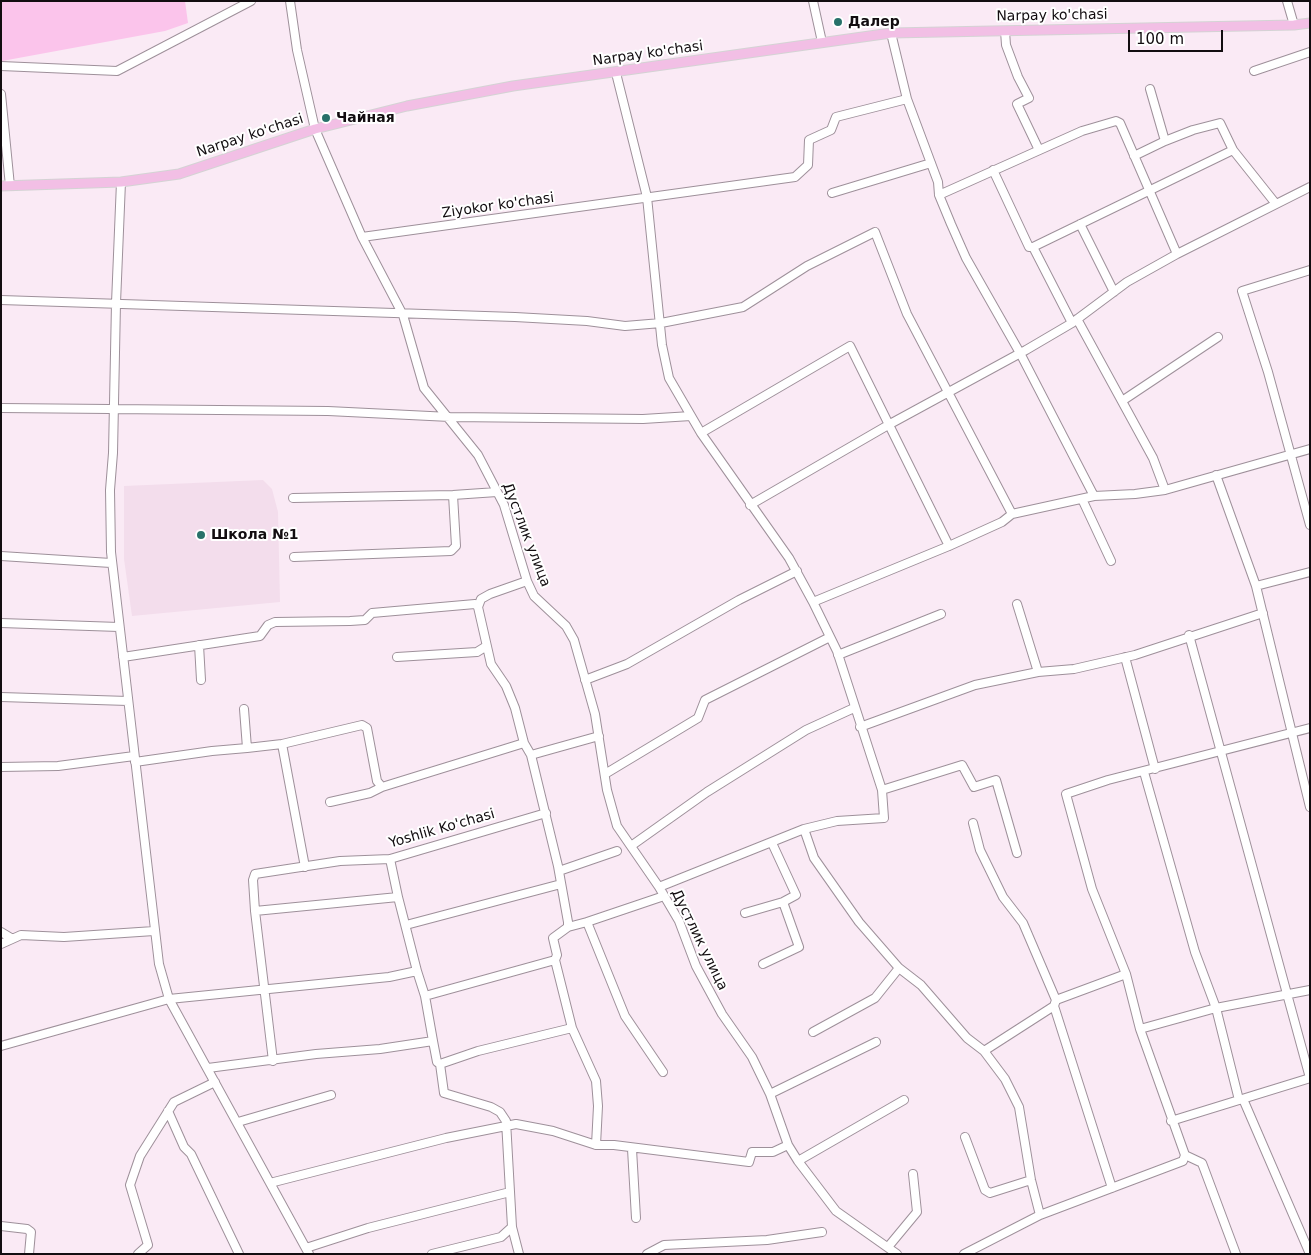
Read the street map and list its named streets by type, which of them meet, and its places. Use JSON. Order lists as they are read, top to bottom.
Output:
{
  "streets": {
    "main road": ["Narpay ko'chasi"],
    "street": ["Ziyokor ko'chasi", "Дустлик улица", "Yoshlik Ko'chasi"]
  },
  "crossings": [
    ["Narpay ko'chasi", "Дустлик улица"],
    ["Ziyokor ko'chasi", "Дустлик улица"]
  ],
  "places": ["Далер", "Чайная", "Школа №1"],
  "scale_bar": "100 m"
}
